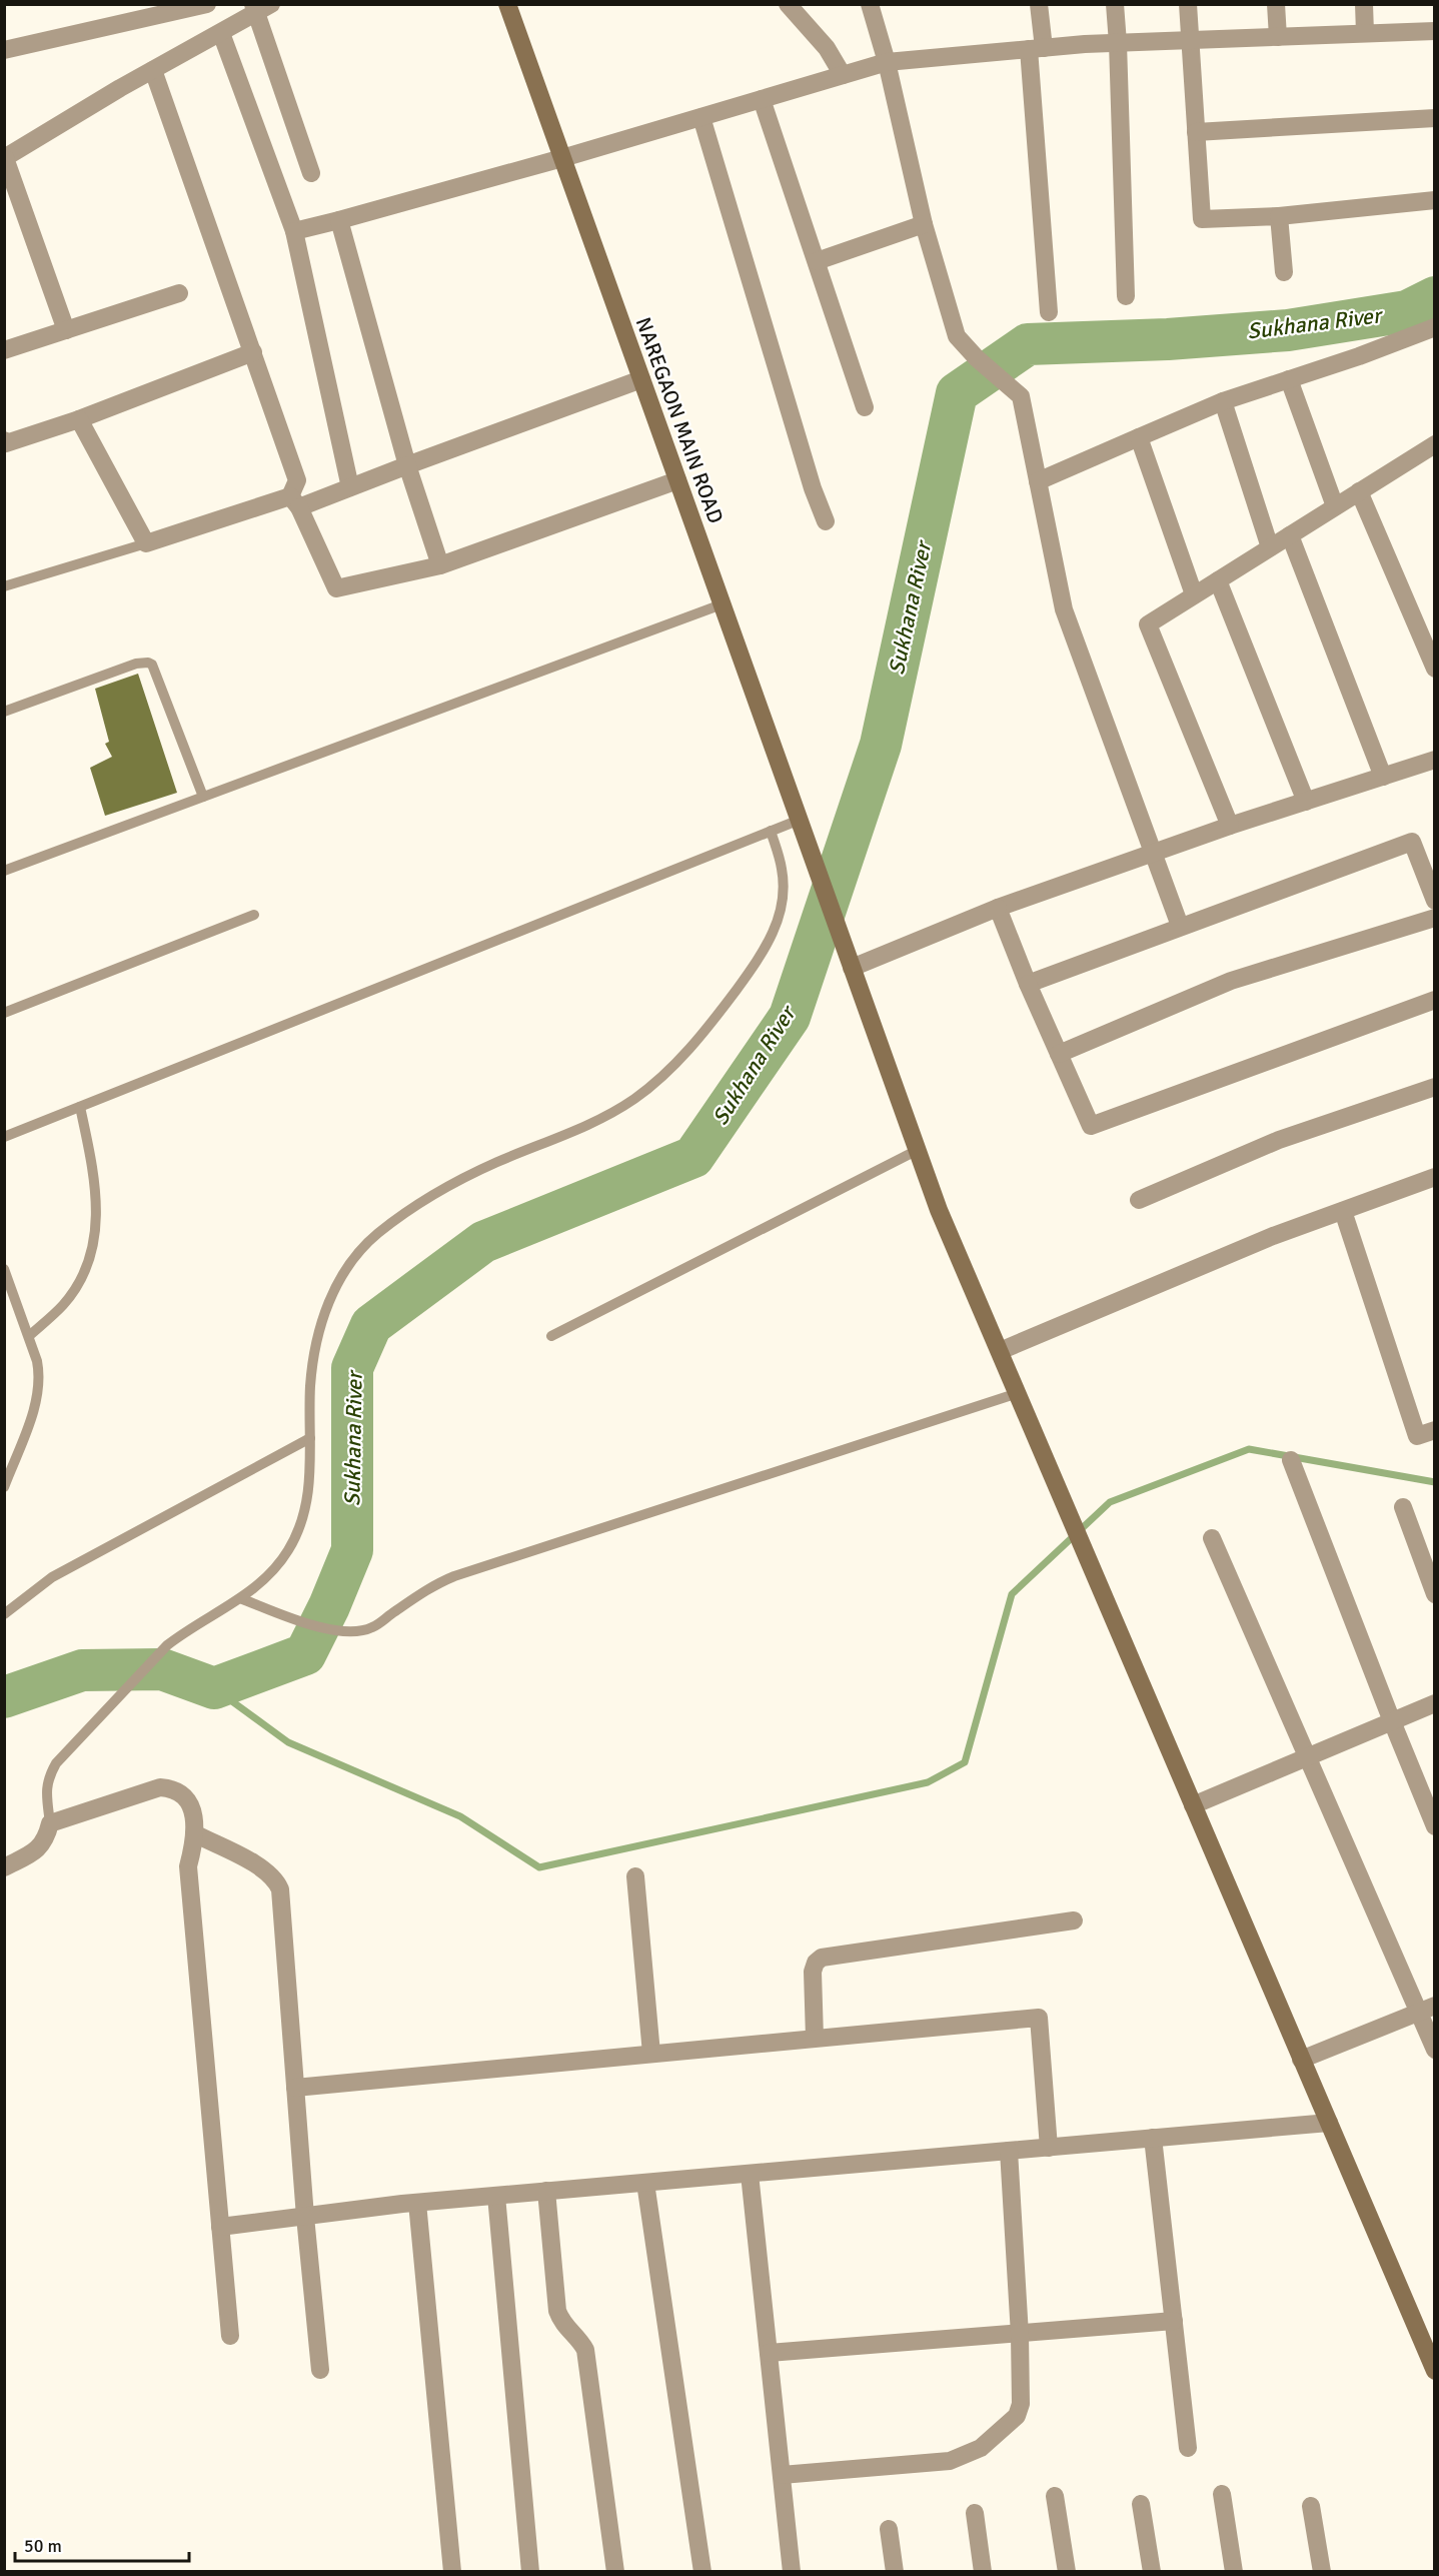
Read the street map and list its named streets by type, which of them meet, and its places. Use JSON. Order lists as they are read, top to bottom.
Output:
{
  "streets": {
    "street": ["NAREGAON MAIN ROAD"]
  },
  "water": ["Sukhana River"],
  "scale_bar": "50 m"
}
